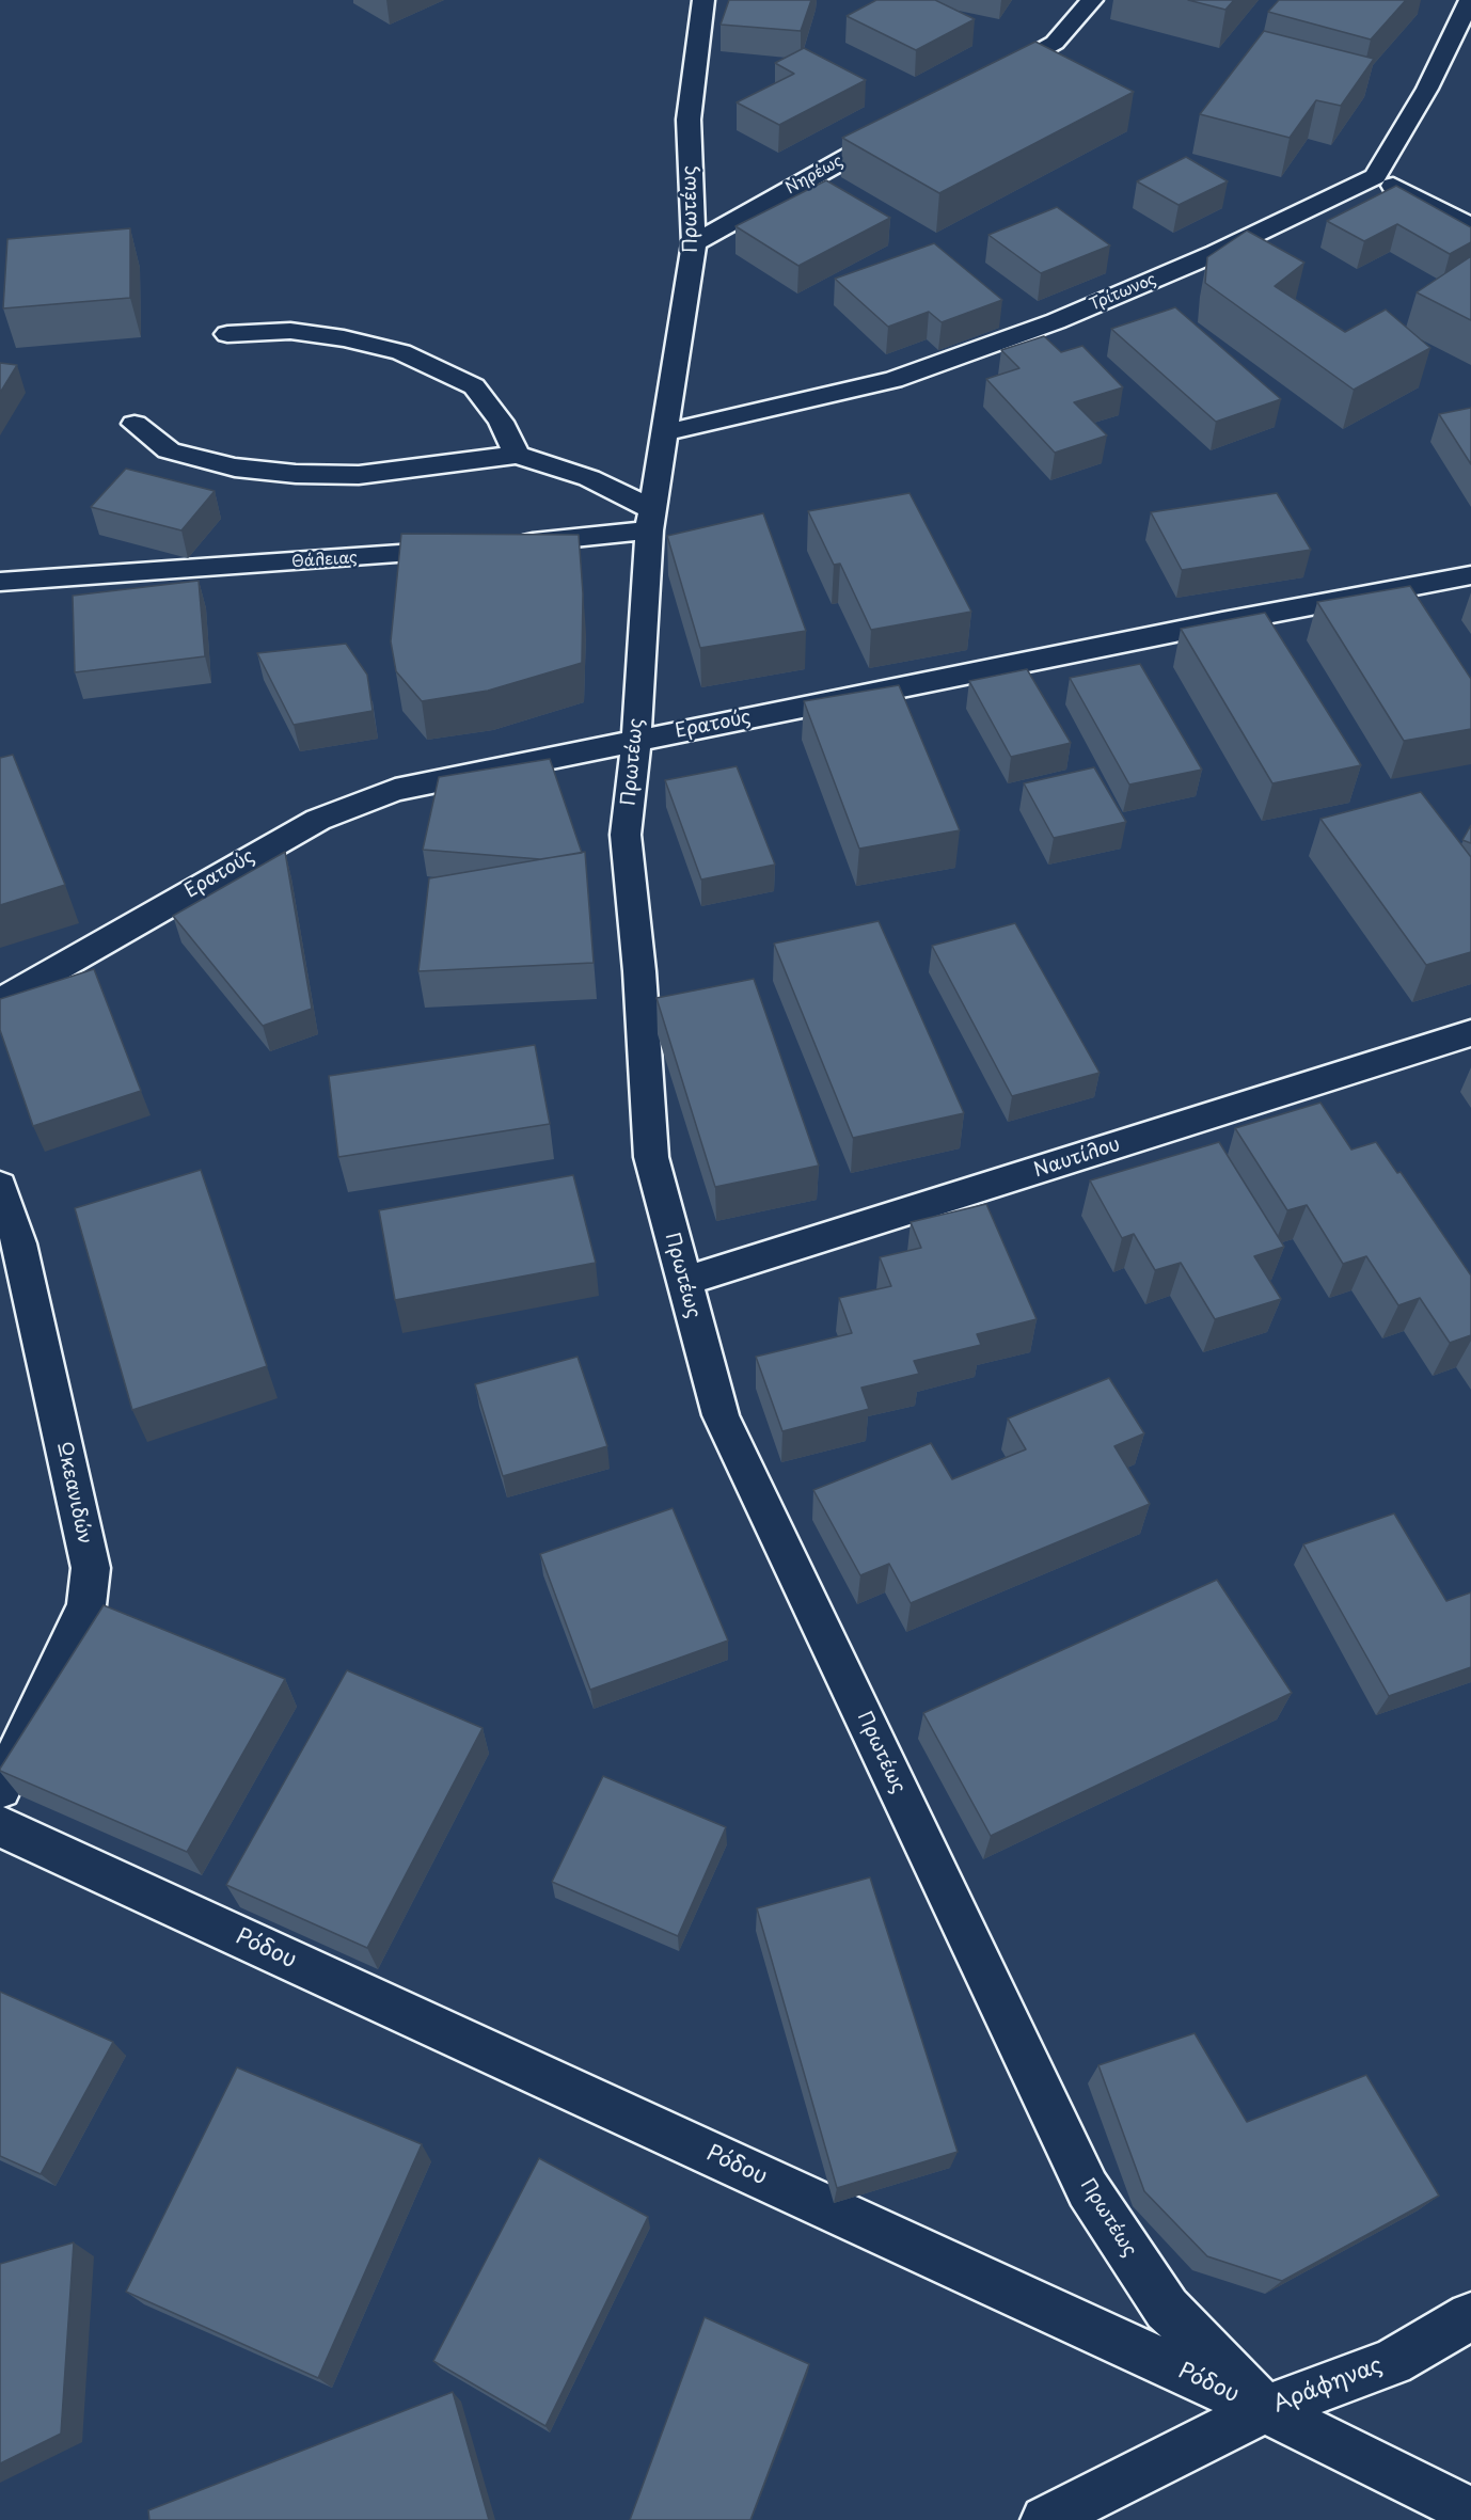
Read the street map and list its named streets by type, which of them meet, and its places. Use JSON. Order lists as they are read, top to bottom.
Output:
{
  "streets": {
    "street": [
      "Νηρέως",
      "Πρωτέως",
      "Τρίτωνος",
      "Θάλειας",
      "Ερατούς",
      "Ναυτίλου",
      "Ωκεανιδών",
      "Ρόδου",
      "Αράφηνας"
    ]
  },
  "crossings": [
    ["Νηρέως", "Πρωτέως"],
    ["Πρωτέως", "Τρίτωνος"],
    ["Πρωτέως", "Ερατούς"],
    ["Πρωτέως", "Ναυτίλου"],
    ["Πρωτέως", "Ρόδου"],
    ["Πρωτέως", "Αράφηνας"],
    ["Ρόδου", "Αράφηνας"]
  ]
}
